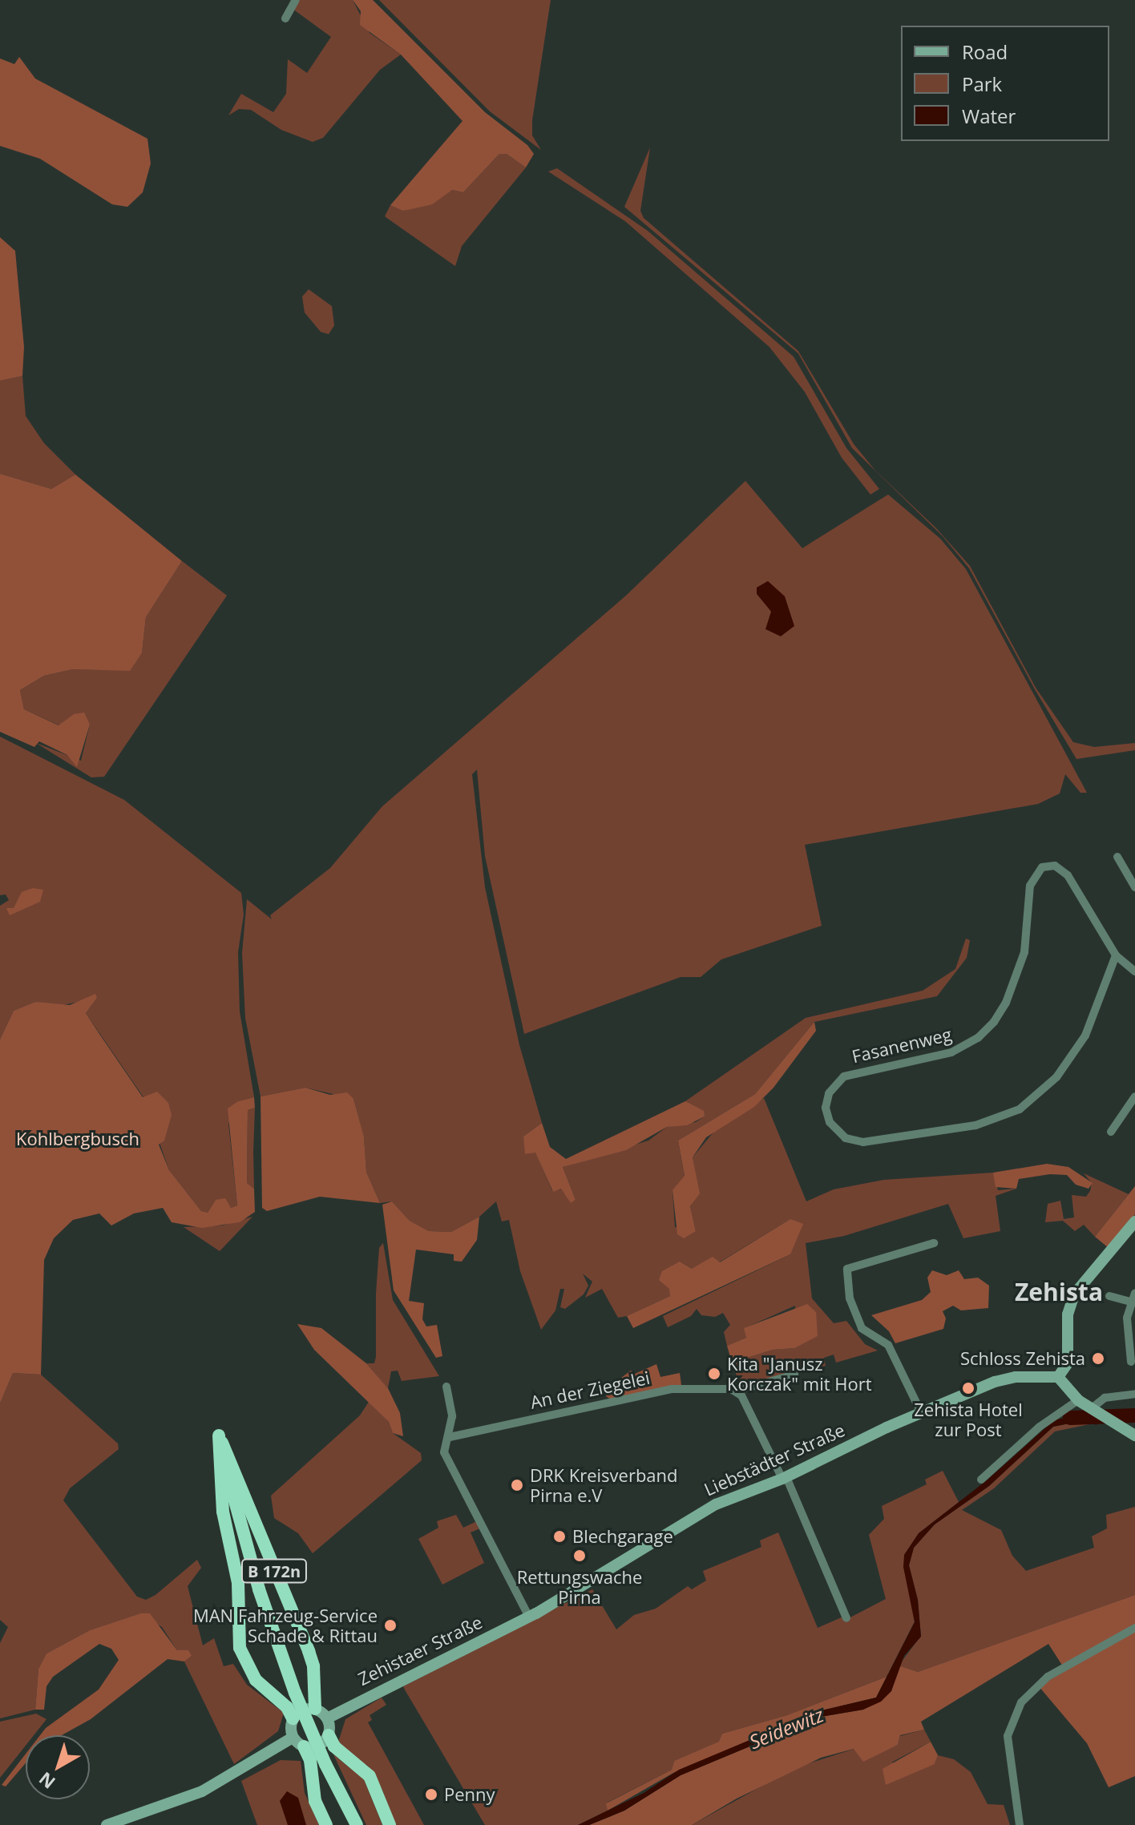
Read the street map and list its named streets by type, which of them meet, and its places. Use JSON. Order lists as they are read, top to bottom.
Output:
{
  "streets": {
    "highway": ["B 172n"],
    "main road": ["Liebstädter Straße", "Zehistaer Straße"],
    "street": ["Fasanenweg", "An der Ziegelei"]
  },
  "crossings": [
    ["Liebstädter Straße", "Zehistaer Straße"],
    ["B 172n", "Zehistaer Straße"]
  ],
  "districts": ["Zehista"],
  "water": ["Seidewitz"],
  "parks": ["Kohlbergbusch"],
  "places": [
    "Schloss Zehista",
    "Kita \"Janusz Korczak\" mit Hort",
    "Zehista Hotel zur Post",
    "DRK Kreisverband Pirna e.V",
    "Blechgarage",
    "Rettungswache Pirna",
    "MAN Fahrzeug-Service Schade & Rittau",
    "Penny"
  ],
  "legend": ["Road", "Park", "Water"],
  "north": "bottom left"
}
